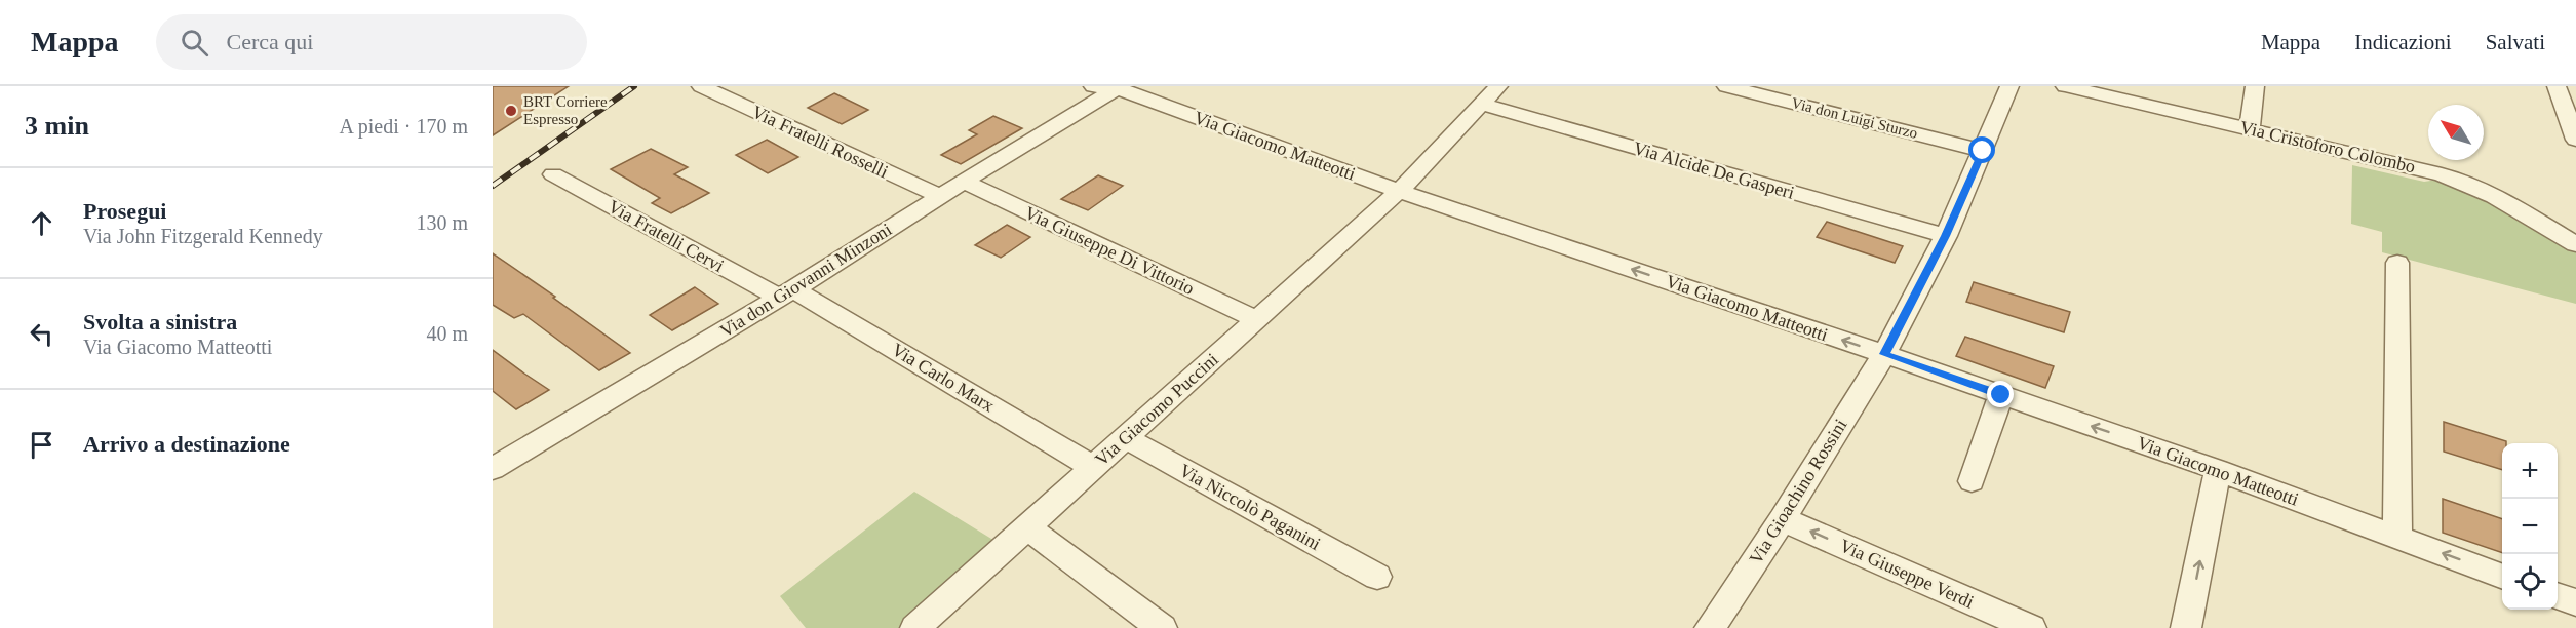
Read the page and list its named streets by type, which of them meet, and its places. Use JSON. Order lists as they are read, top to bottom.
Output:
{
  "streets": {
    "street": [
      "Via don Luigi Sturzo",
      "Via Fratelli Rosselli",
      "Via Giacomo Matteotti",
      "Via Cristoforo Colombo",
      "Via Alcide De Gasperi",
      "Via Fratelli Cervi",
      "Via Giuseppe Di Vittorio",
      "Via don Giovanni Minzoni",
      "Via Carlo Marx",
      "Via Giacomo Puccini",
      "Via Gioachino Rossini",
      "Via Niccolò Paganini",
      "Via Giuseppe Verdi"
    ]
  },
  "crossings": [
    ["Via don Luigi Sturzo", "Via Gioachino Rossini"],
    ["Via Fratelli Rosselli", "Via don Giovanni Minzoni"],
    ["Via Giacomo Matteotti", "Via don Giovanni Minzoni"],
    ["Via Giacomo Matteotti", "Via Giacomo Puccini"],
    ["Via Giacomo Matteotti", "Via Gioachino Rossini"],
    ["Via Alcide De Gasperi", "Via Giacomo Puccini"],
    ["Via Alcide De Gasperi", "Via Gioachino Rossini"],
    ["Via Fratelli Cervi", "Via don Giovanni Minzoni"],
    ["Via Fratelli Cervi", "Via Carlo Marx"],
    ["Via Giuseppe Di Vittorio", "Via don Giovanni Minzoni"],
    ["Via Giuseppe Di Vittorio", "Via Giacomo Puccini"],
    ["Via don Giovanni Minzoni", "Via Carlo Marx"],
    ["Via Carlo Marx", "Via Giacomo Puccini"],
    ["Via Giacomo Puccini", "Via Niccolò Paganini"],
    ["Via Gioachino Rossini", "Via Giuseppe Verdi"]
  ],
  "one_way": ["Via Giacomo Matteotti", "Via Giuseppe Verdi"],
  "places": ["BRT Corriere Espresso"],
  "north": "top left",
  "page": {
    "header": "Mappa",
    "search": "Cerca qui",
    "nav": ["Mappa", "Indicazioni", "Salvati"],
    "heading": ["3 min", "A piedi · 170 m"],
    "list": [
      ["Prosegui", "Via John Fitzgerald Kennedy", "130 m"],
      ["Svolta a sinistra", "Via Giacomo Matteotti", "40 m"],
      "Arrivo a destinazione"
    ],
    "map_buttons": ["+", "−"]
  }
}
